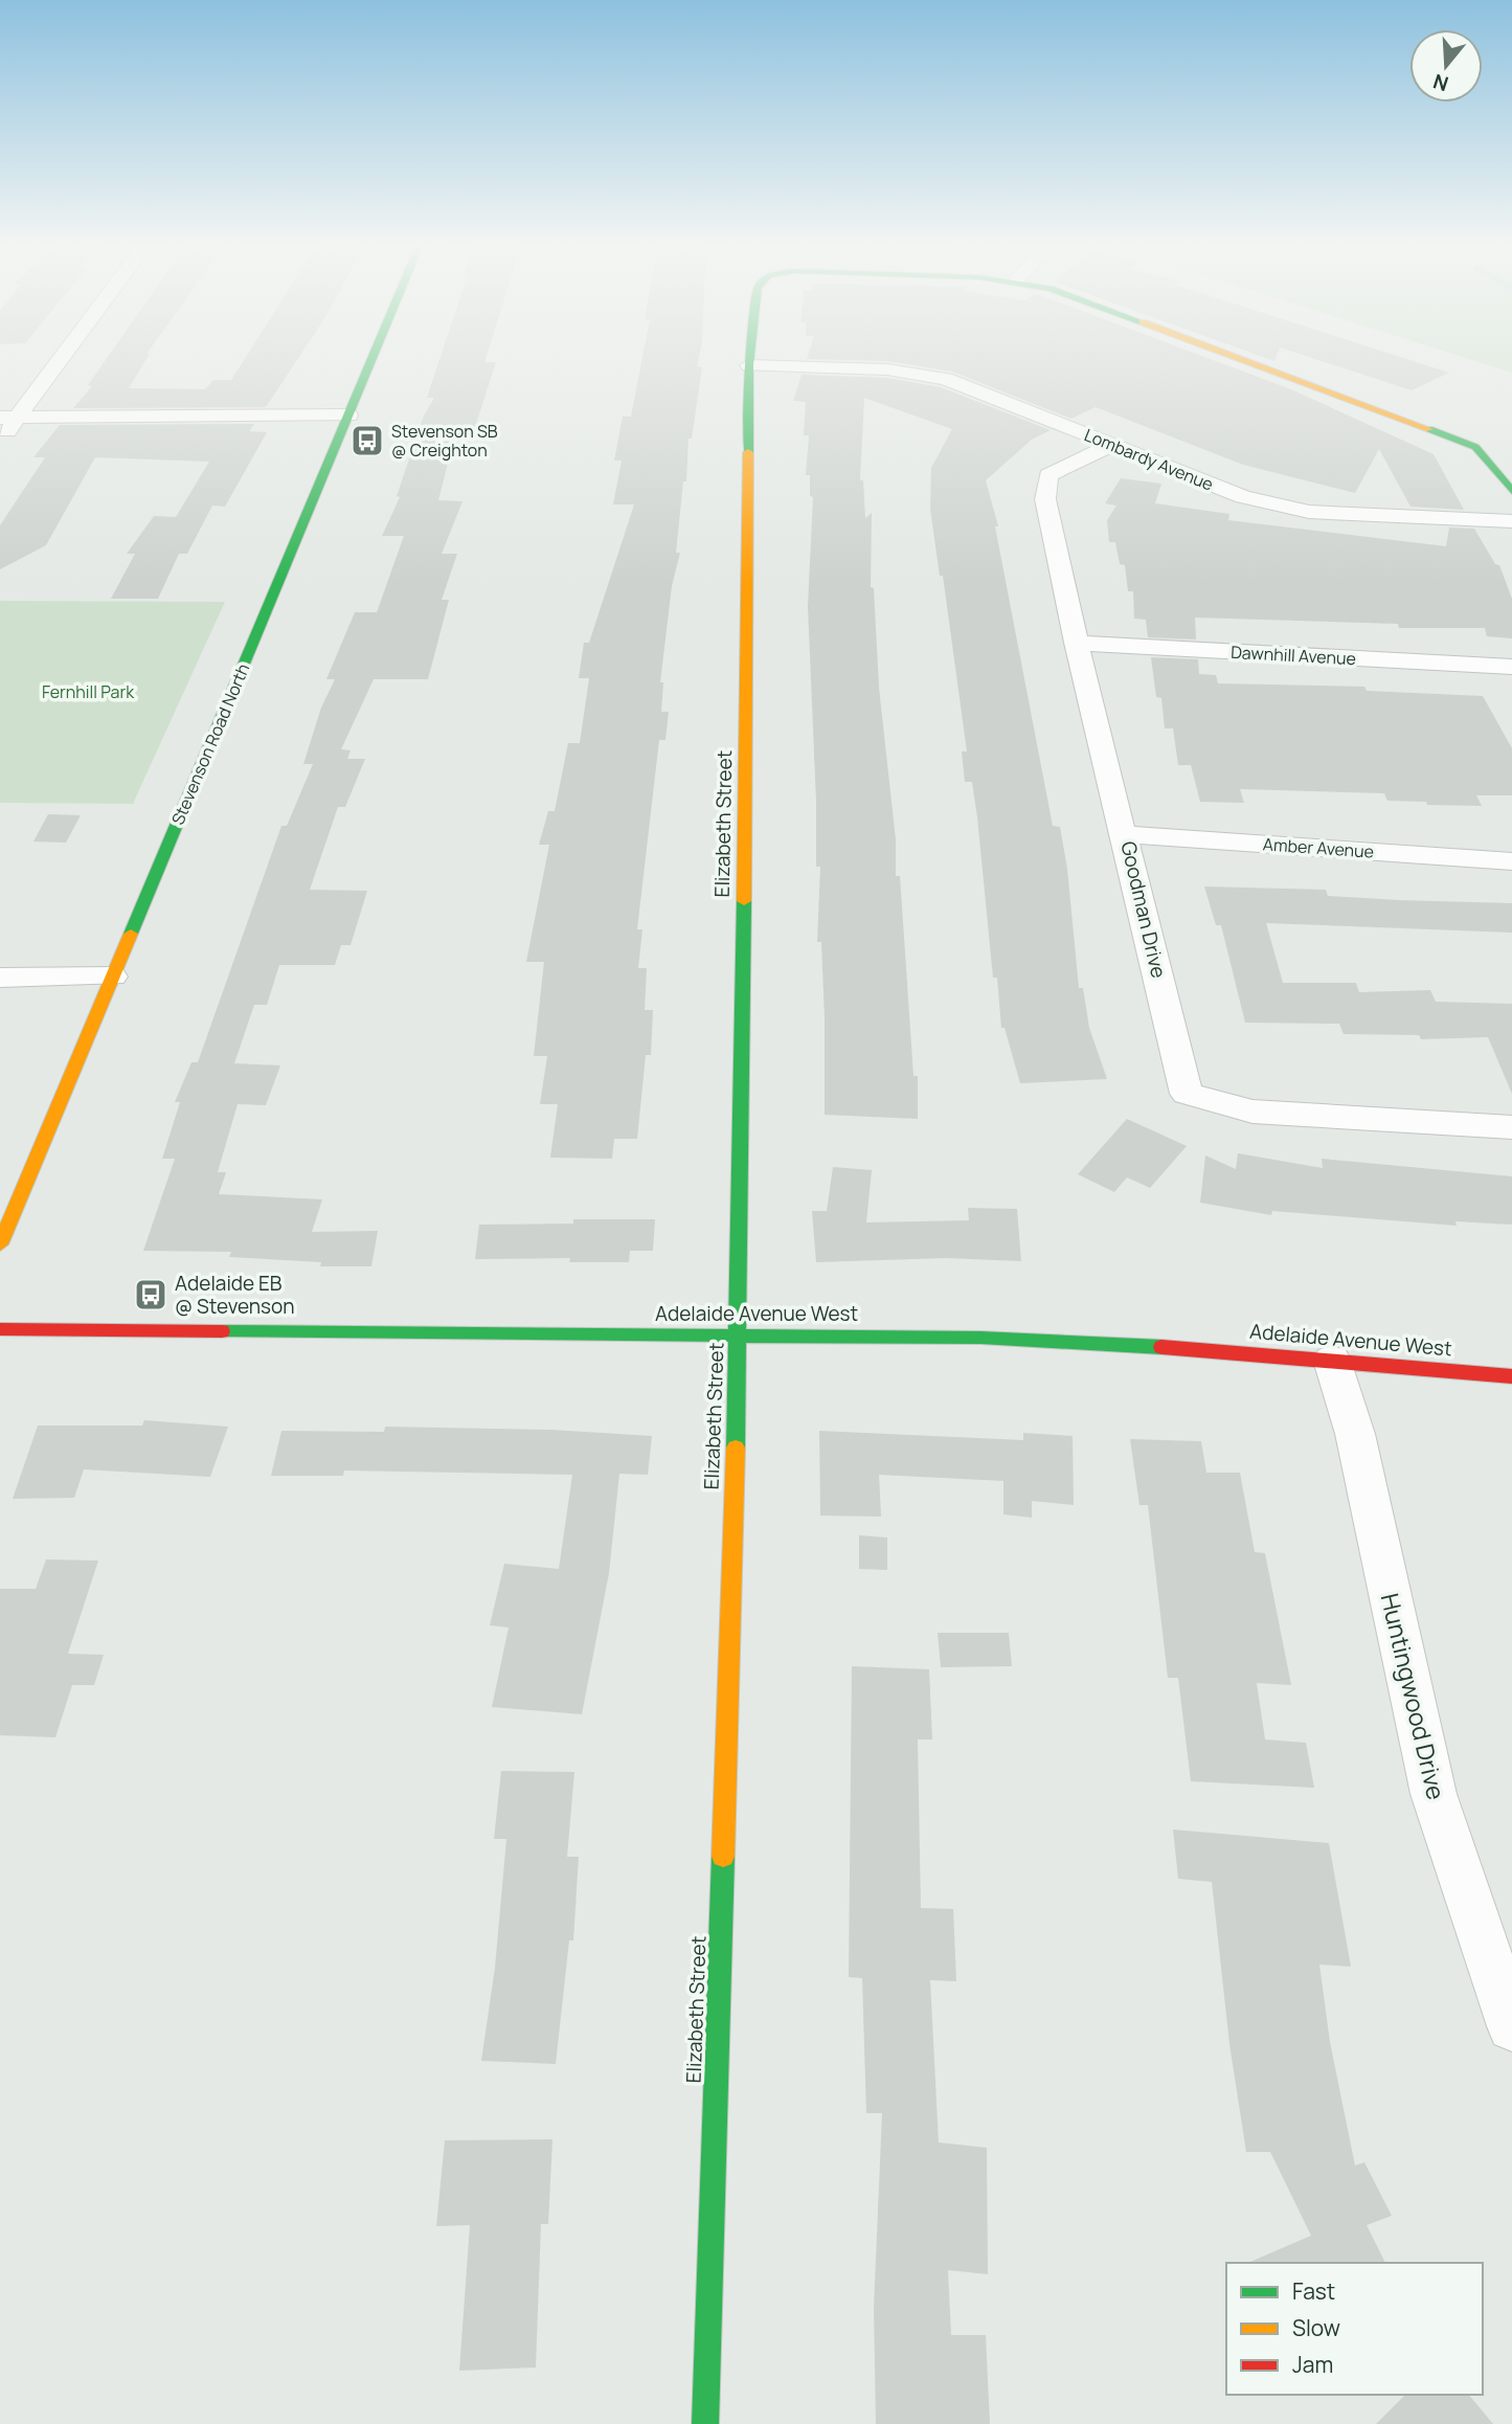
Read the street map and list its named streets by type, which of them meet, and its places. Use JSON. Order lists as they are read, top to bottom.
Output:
{
  "streets": {
    "street": [
      "Lombardy Avenue",
      "Dawnhill Avenue",
      "Stevenson Road North",
      "Elizabeth Street",
      "Amber Avenue",
      "Goodman Drive",
      "Adelaide Avenue West",
      "Huntingwood Drive"
    ]
  },
  "crossings": [
    ["Lombardy Avenue", "Elizabeth Street"],
    ["Lombardy Avenue", "Goodman Drive"],
    ["Dawnhill Avenue", "Goodman Drive"],
    ["Elizabeth Street", "Adelaide Avenue West"],
    ["Amber Avenue", "Goodman Drive"],
    ["Adelaide Avenue West", "Huntingwood Drive"]
  ],
  "parks": ["Fernhill Park"],
  "places": {
    "bus stop": ["Stevenson SB @ Creighton", "Adelaide EB @ Stevenson"]
  },
  "legend": ["Fast", "Slow", "Jam"],
  "north": "bottom"
}
